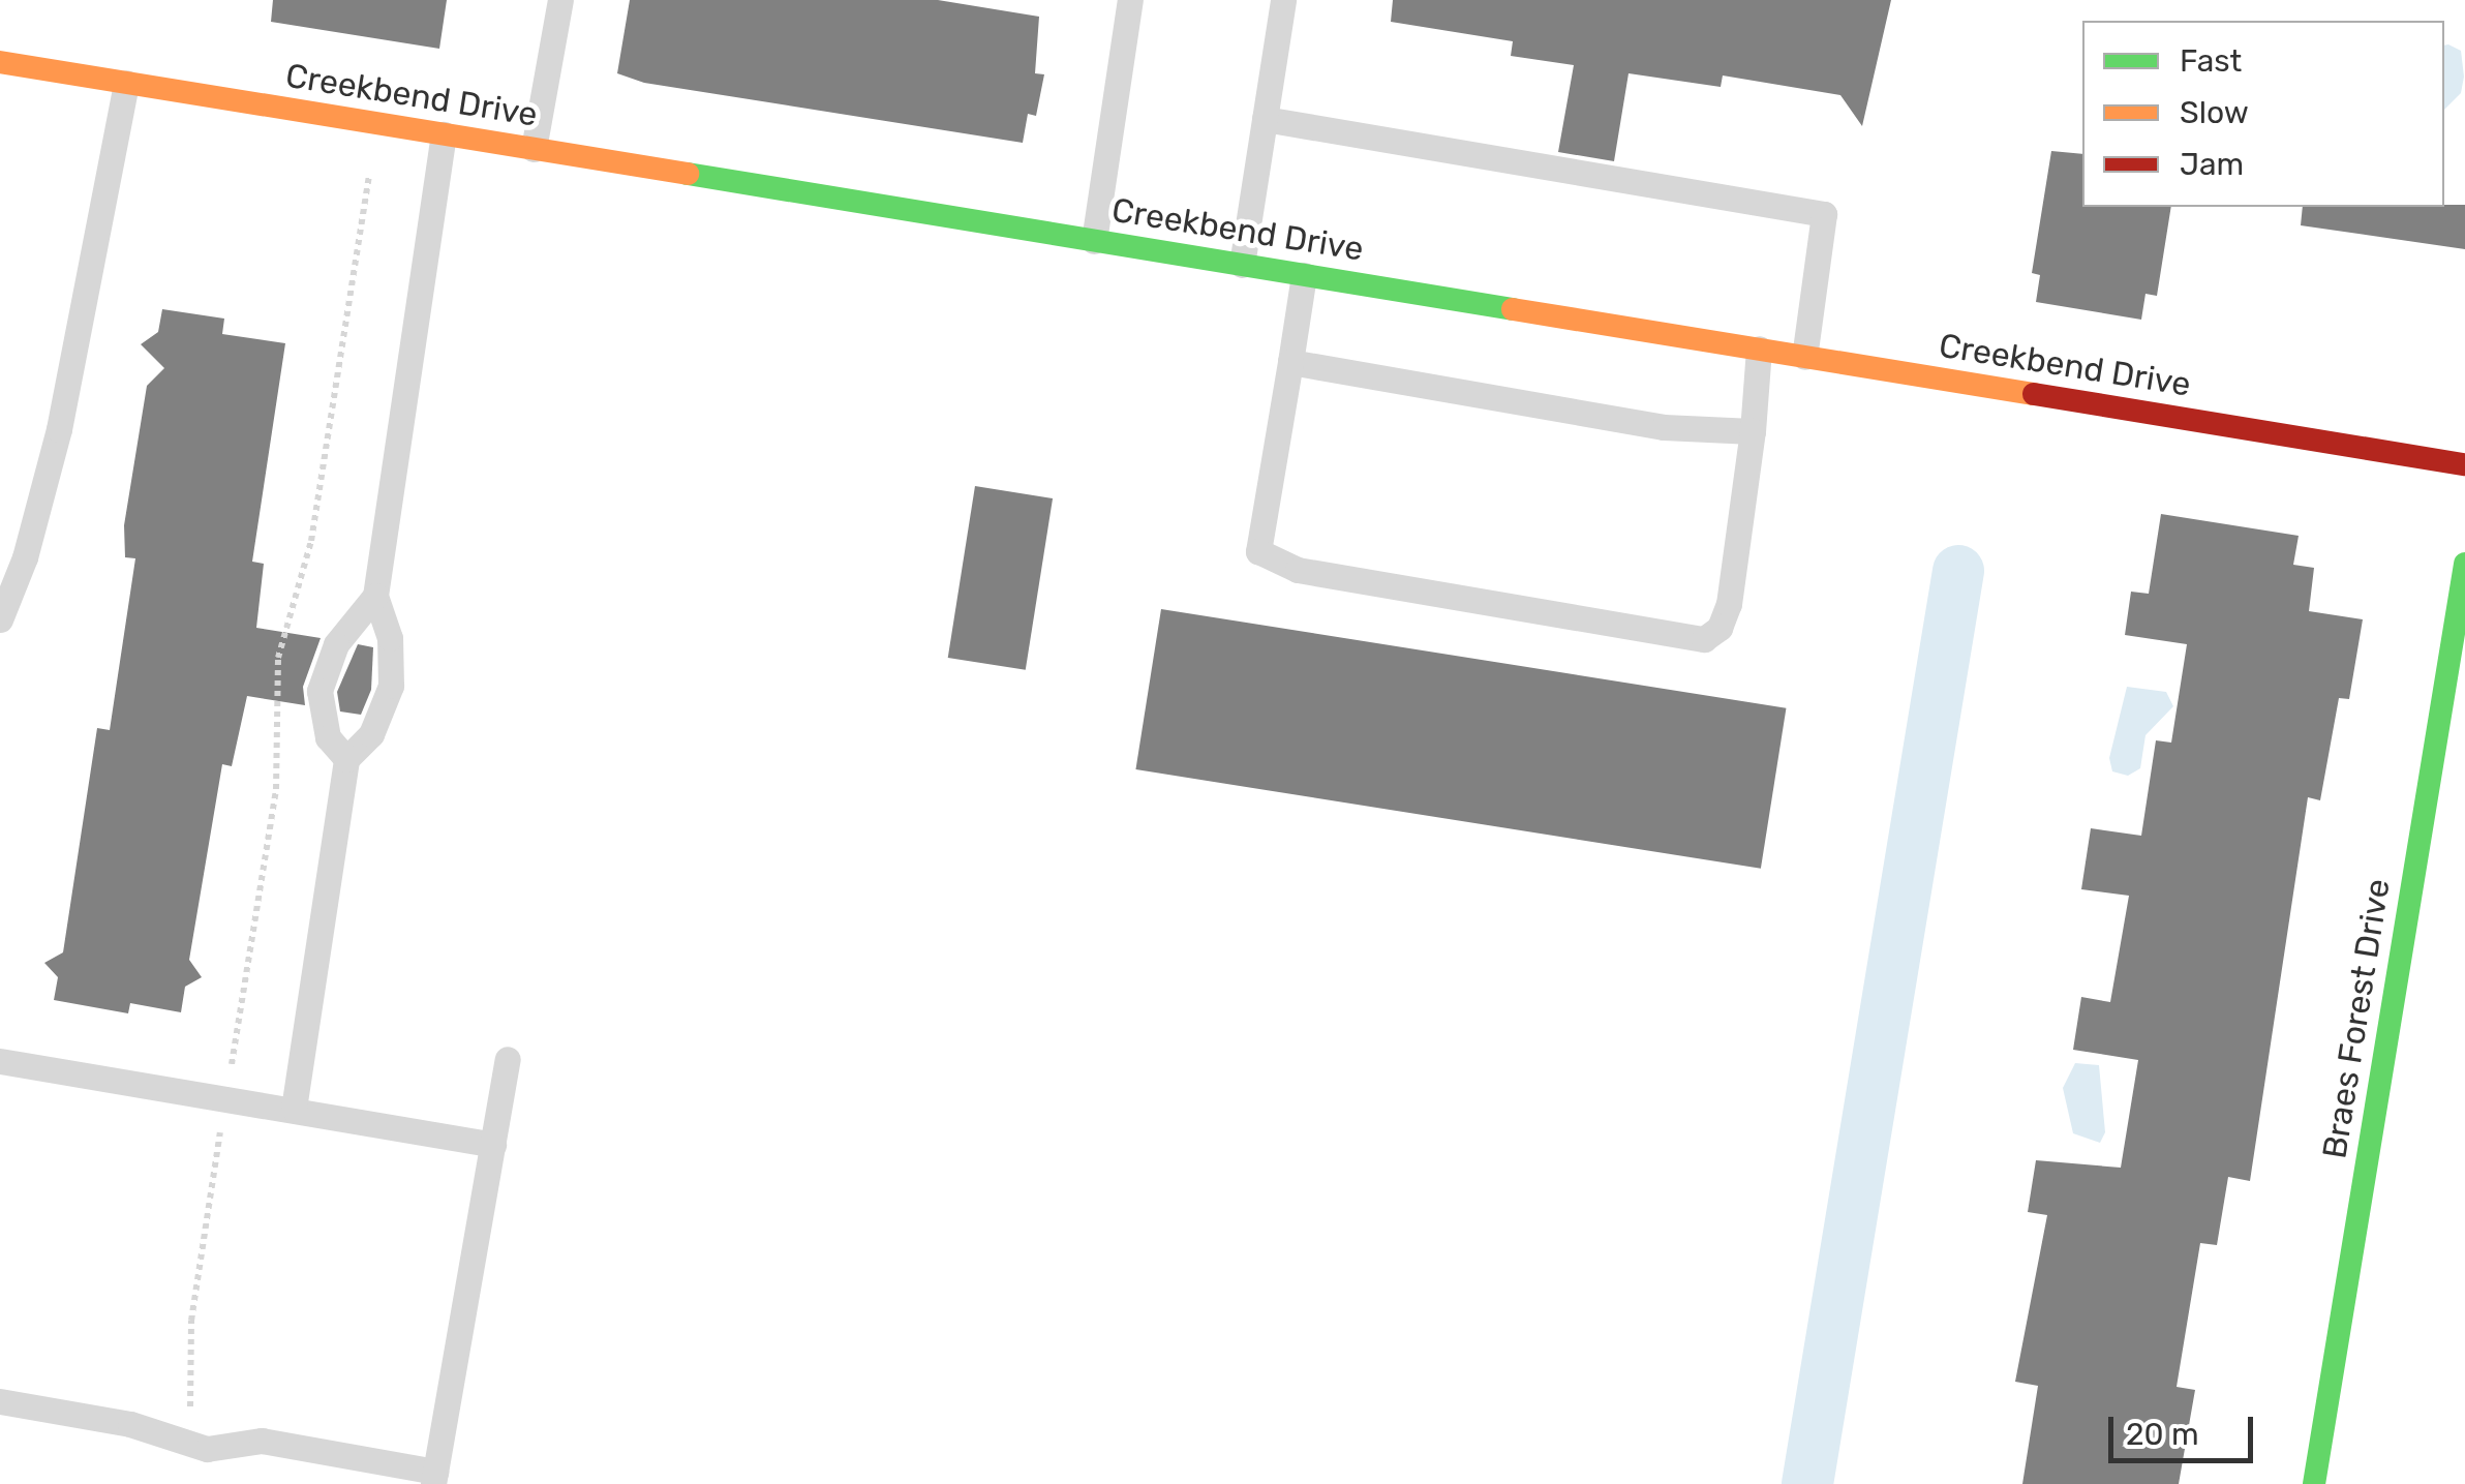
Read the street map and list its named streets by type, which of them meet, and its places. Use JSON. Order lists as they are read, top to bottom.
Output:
{
  "streets": {
    "street": ["Creekbend Drive", "Braes Forest Drive"]
  },
  "legend": ["Fast", "Slow", "Jam"],
  "scale_bar": "20 m"
}
